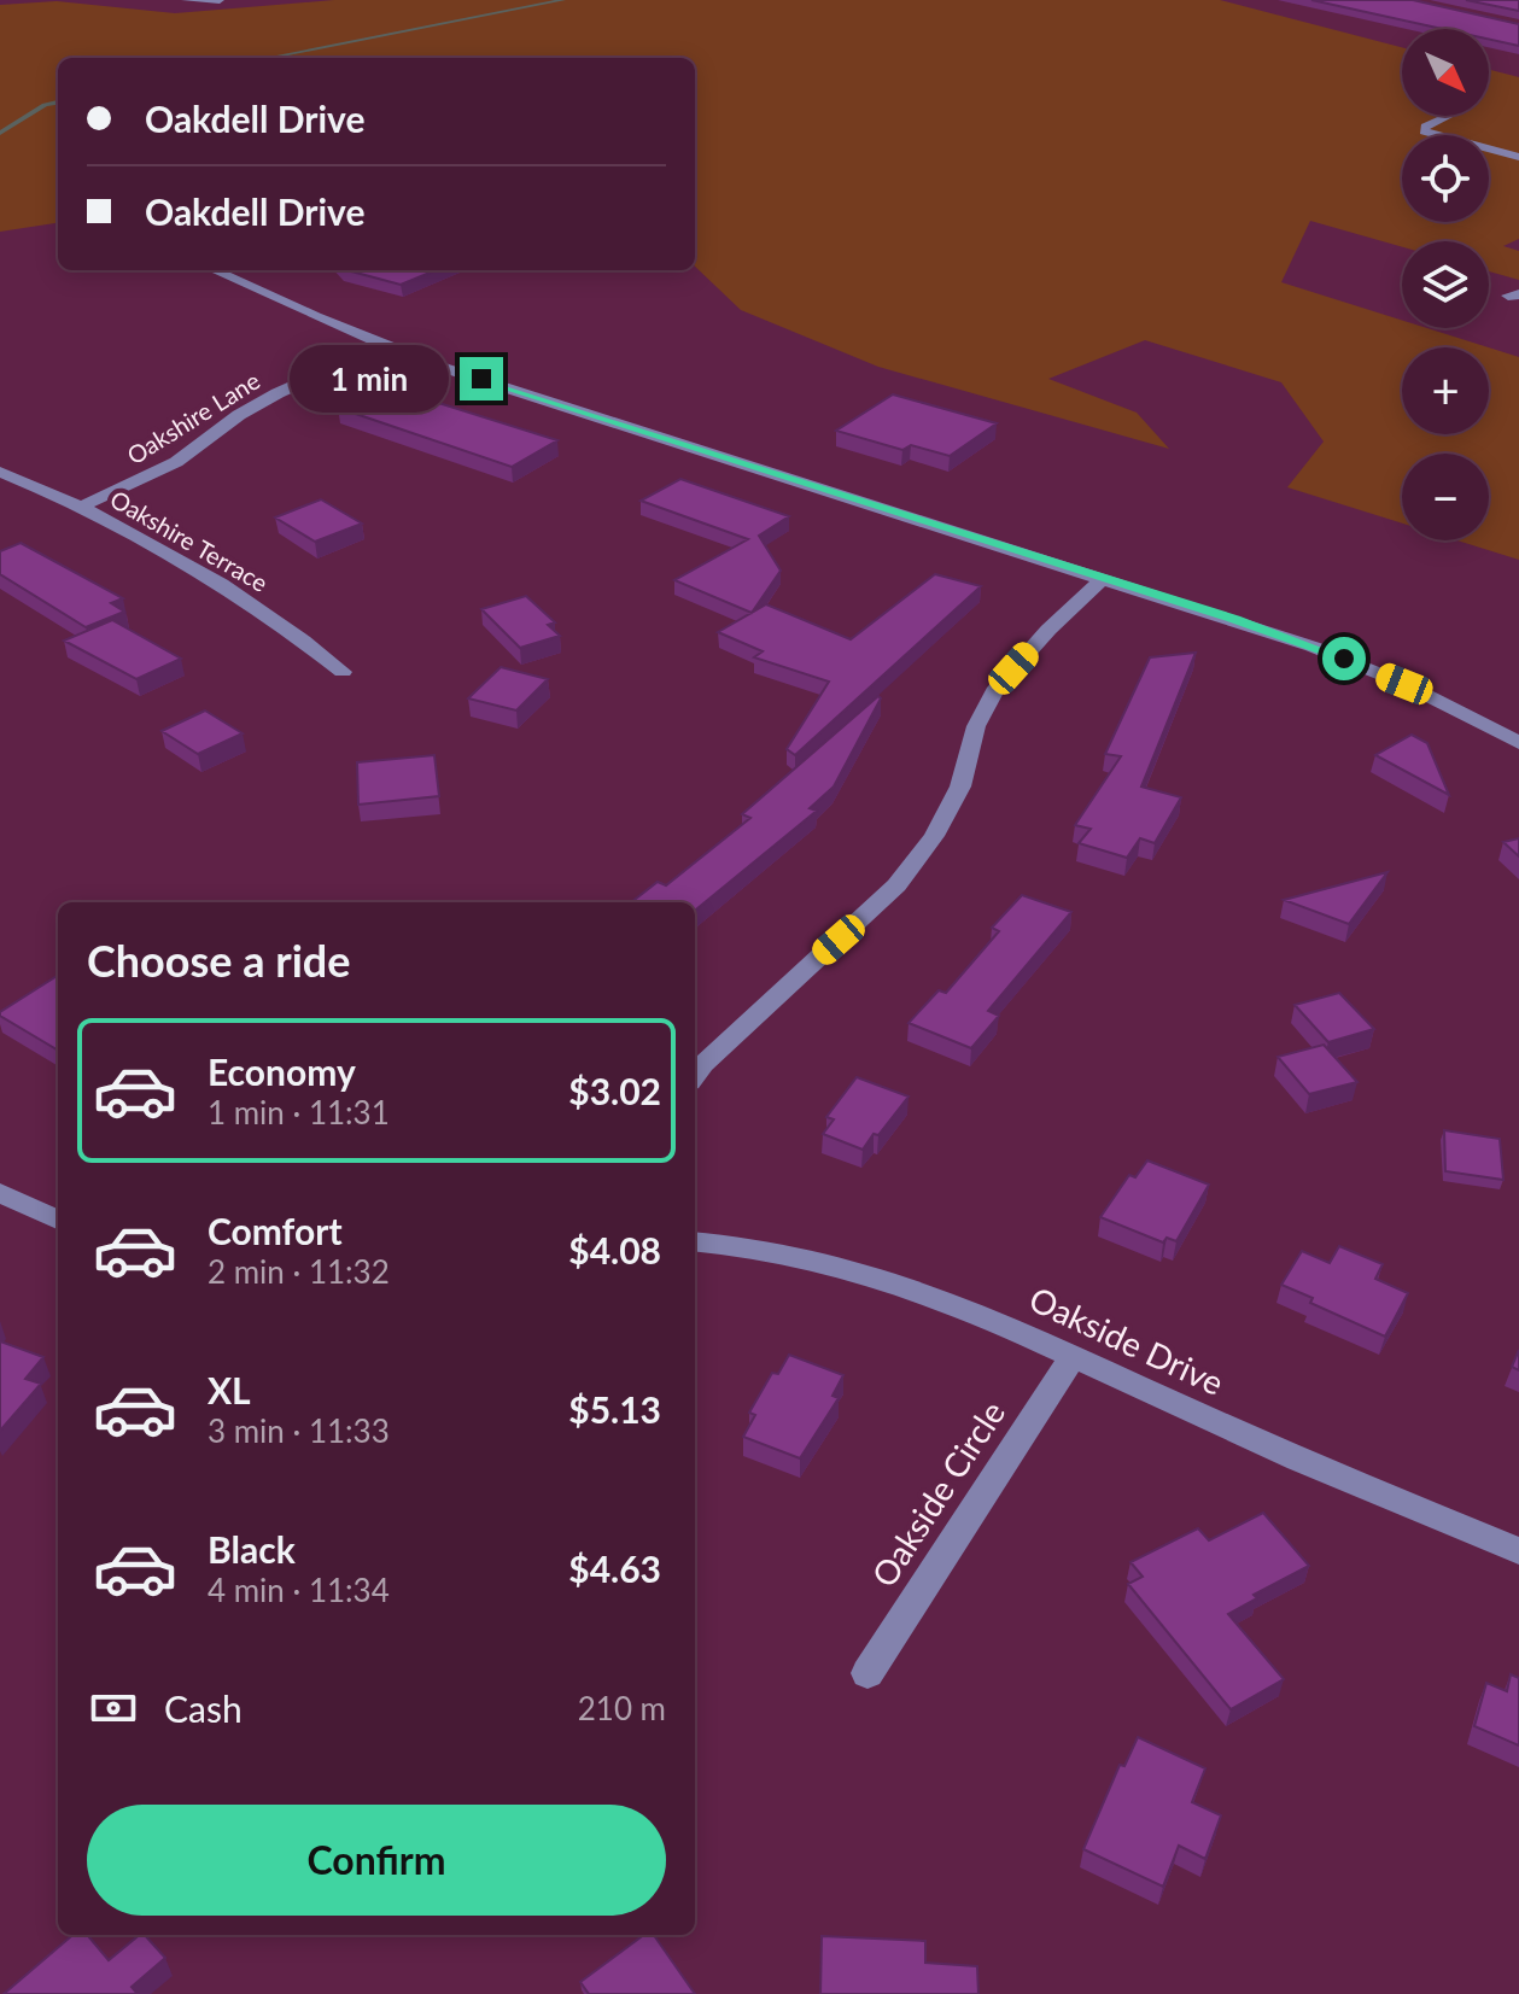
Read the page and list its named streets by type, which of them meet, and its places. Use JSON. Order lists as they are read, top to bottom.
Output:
{
  "streets": {
    "street": [
      "Oakshire Lane",
      "Oakshire Terrace",
      "Oakside Drive",
      "Oakside Circle"
    ]
  },
  "crossings": [
    ["Oakshire Lane", "Oakshire Terrace"],
    ["Oakside Drive", "Oakside Circle"]
  ],
  "north": "bottom right",
  "page": {
    "map_buttons": ["+", "−"],
    "banner": ["Oakdell Drive", "Oakdell Drive"],
    "bubble": "1 min",
    "heading": "Choose a ride",
    "list": [
      {
        "name": "Economy",
        "note": "1 min · 11:31",
        "value": "$3.02"
      },
      {
        "name": "Comfort",
        "note": "2 min · 11:32",
        "value": "$4.08"
      },
      {
        "name": "XL",
        "note": "3 min · 11:33",
        "value": "$5.13"
      },
      {
        "name": "Black",
        "note": "4 min · 11:34",
        "value": "$4.63"
      }
    ],
    "pay": ["Cash", "210 m"],
    "buttons": "Confirm"
  }
}
